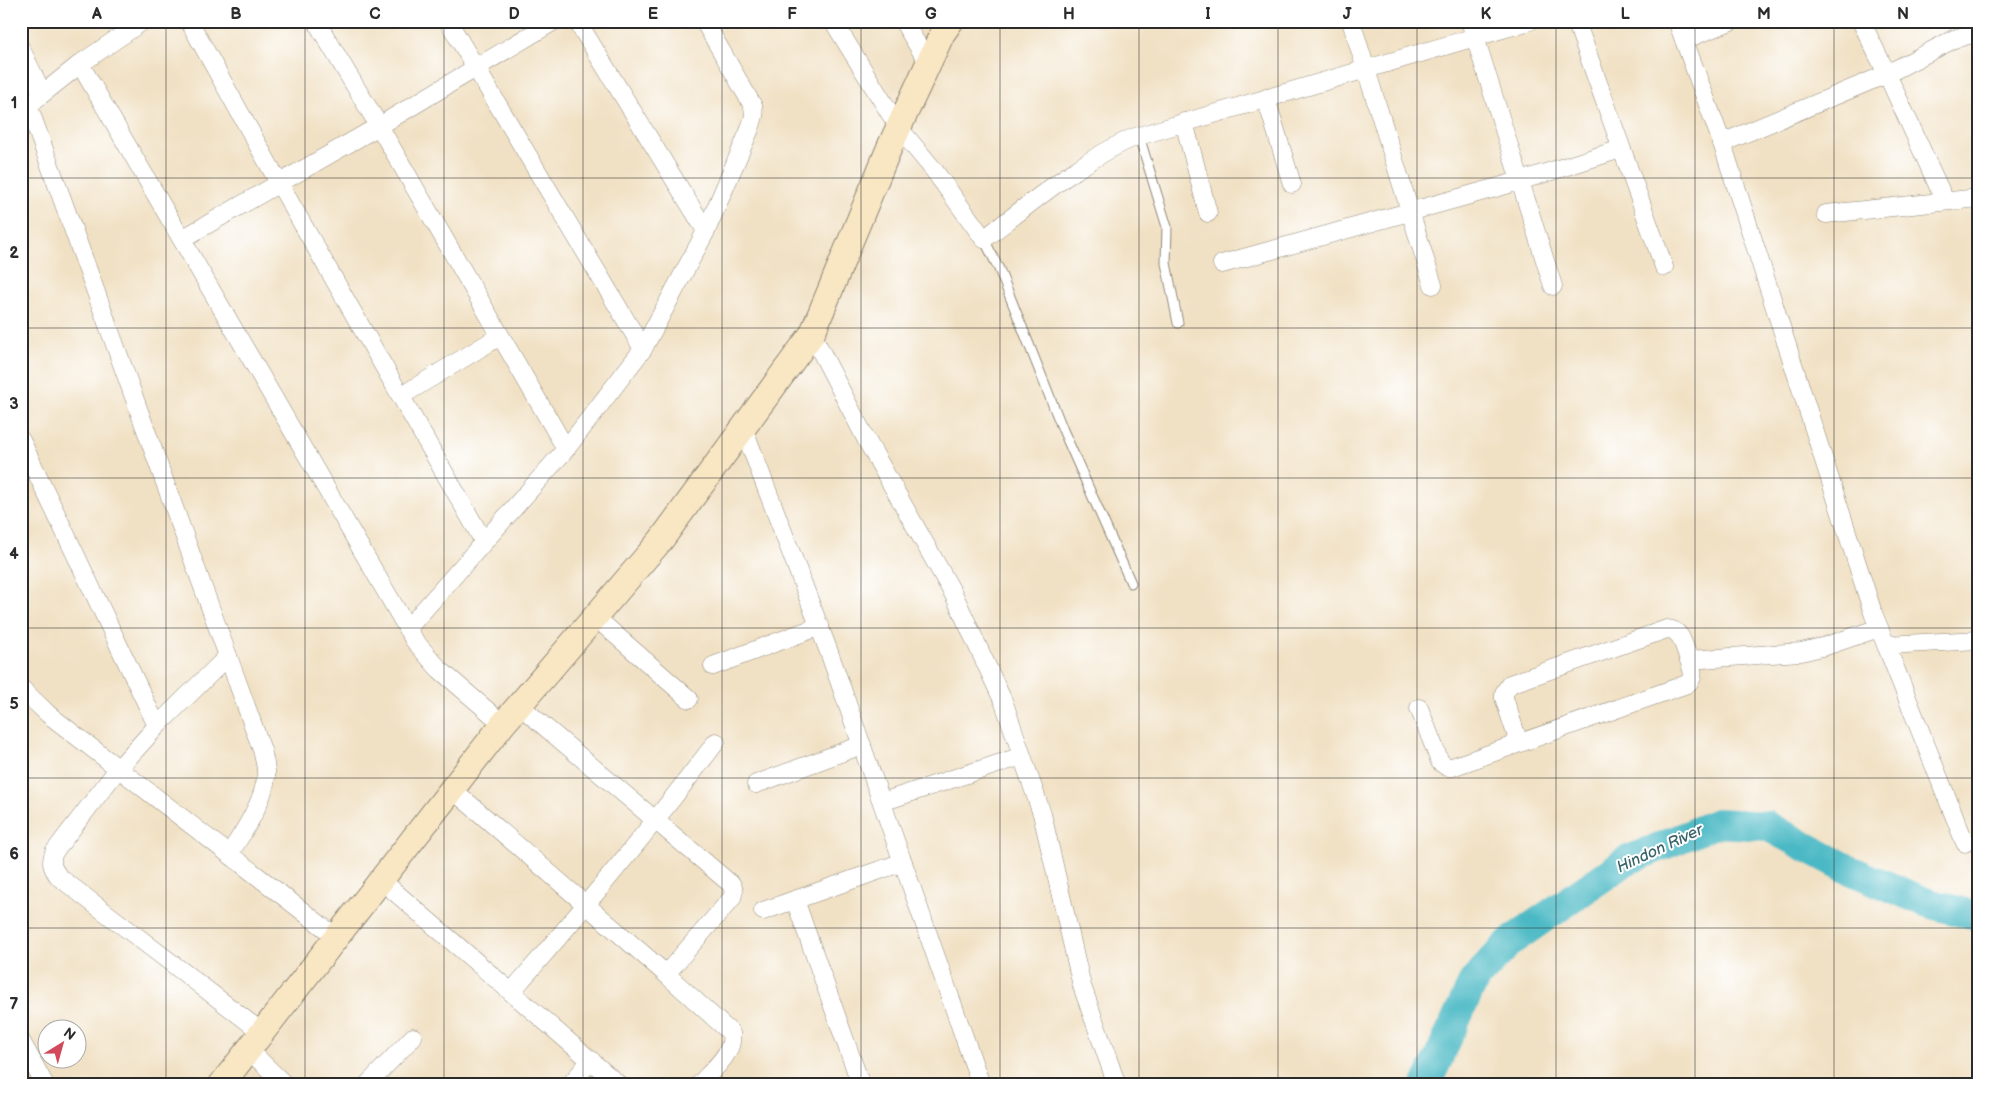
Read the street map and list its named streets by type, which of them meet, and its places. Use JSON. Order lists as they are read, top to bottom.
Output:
{
  "water": ["Hindon River"],
  "north": "top right",
  "grid": {
    "columns": [
      "A",
      "B",
      "C",
      "D",
      "E",
      "F",
      "G",
      "H",
      "I",
      "J",
      "K",
      "L",
      "M",
      "N"
    ],
    "rows": [
      "1",
      "2",
      "3",
      "4",
      "5",
      "6",
      "7"
    ]
  }
}
